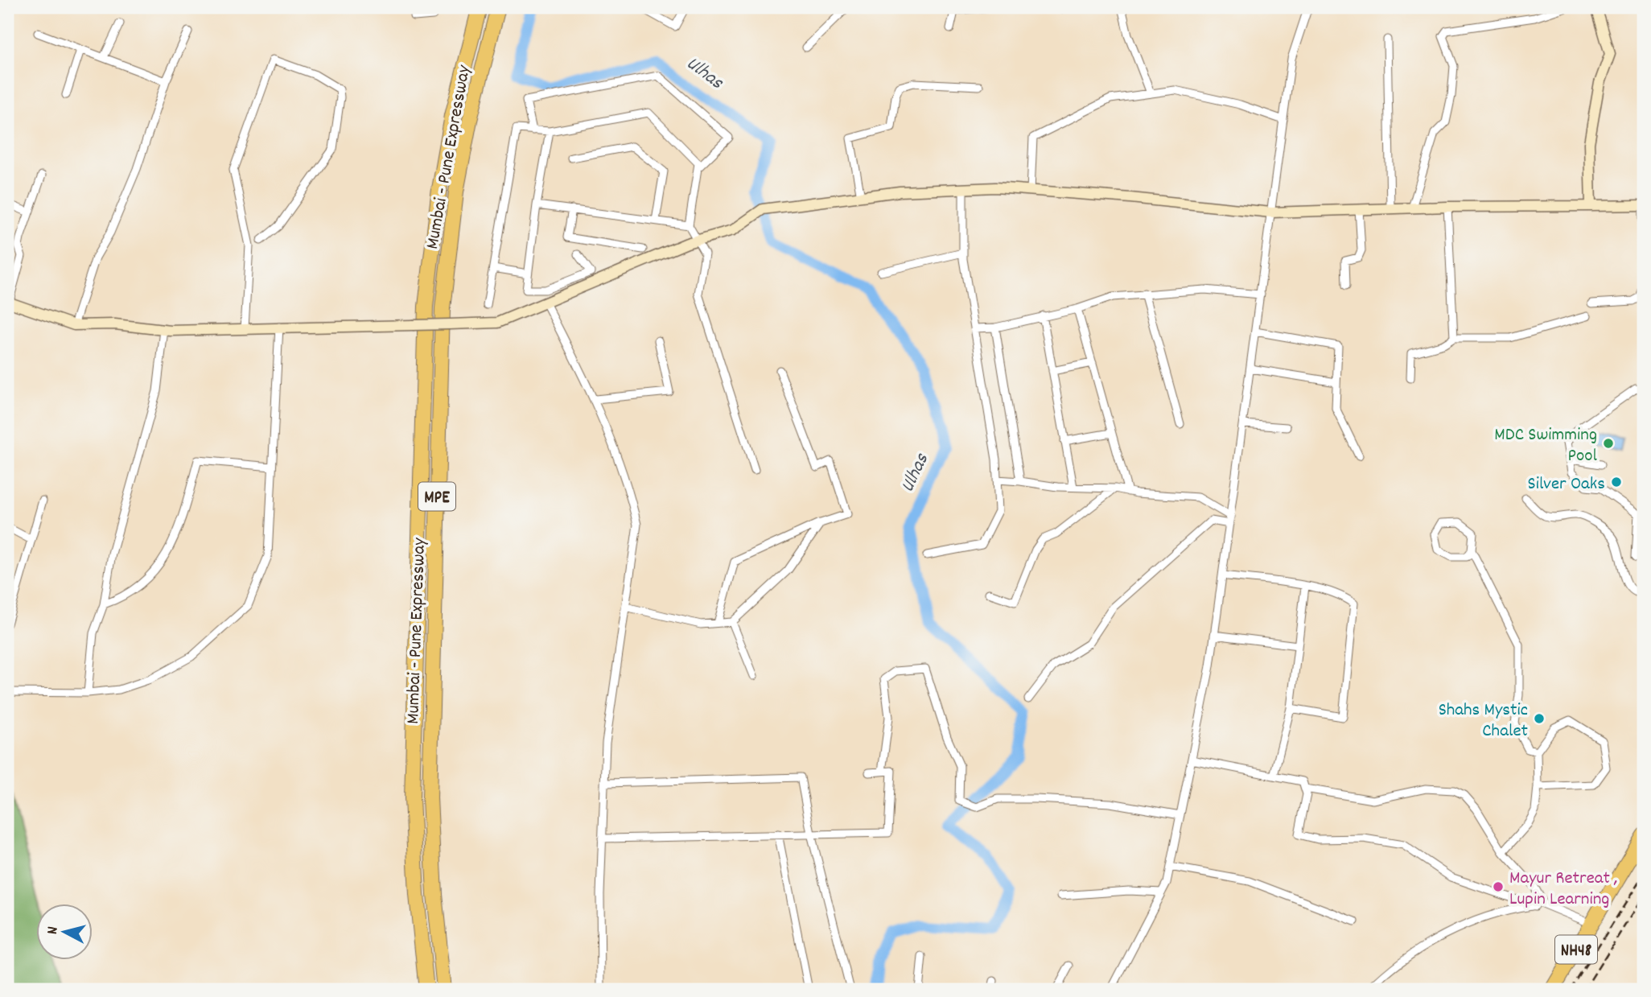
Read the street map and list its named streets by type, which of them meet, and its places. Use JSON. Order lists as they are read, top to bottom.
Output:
{
  "streets": {
    "highway": ["Mumbai - Pune Expressway", "MPE", "NH48"]
  },
  "water": ["Ulhas"],
  "places": [
    "MDC Swimming Pool",
    "Silver Oaks",
    "Shahs Mystic Chalet",
    "Mayur Retreat , Lupin Learning"
  ],
  "north": "left"
}
